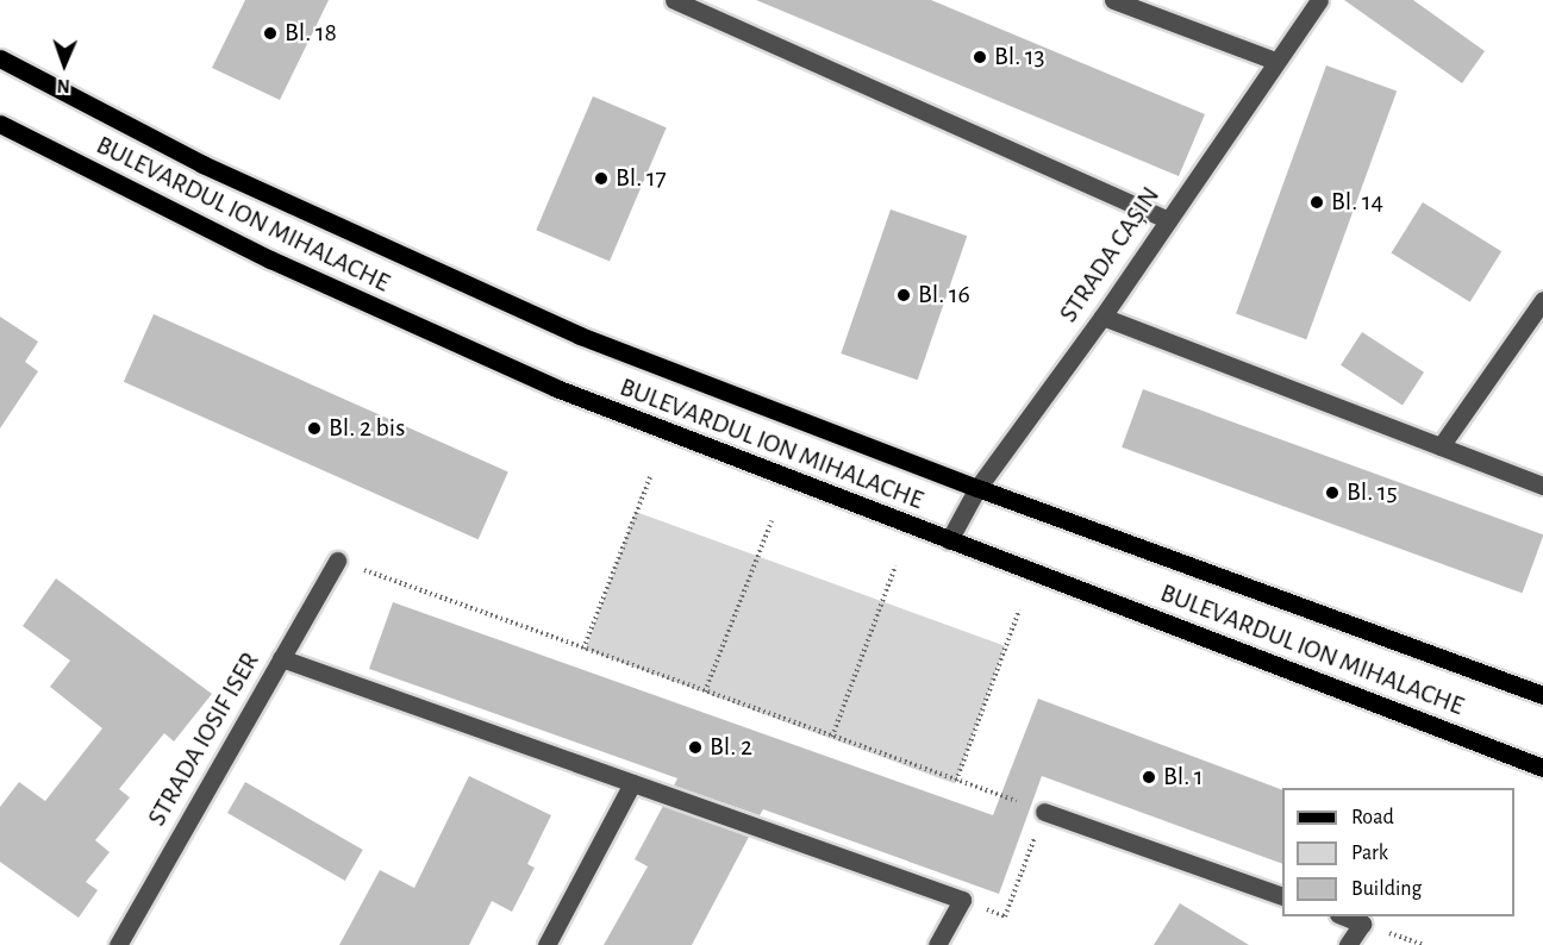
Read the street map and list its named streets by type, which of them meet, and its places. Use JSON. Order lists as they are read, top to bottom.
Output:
{
  "streets": {
    "main road": ["BULEVARDUL ION MIHALACHE"],
    "street": ["STRADA CAȘIN", "STRADA IOSIF ISER"]
  },
  "crossings": [
    ["BULEVARDUL ION MIHALACHE", "STRADA CAȘIN"]
  ],
  "places": [
    "Bl. 18",
    "Bl. 13",
    "Bl. 17",
    "Bl. 14",
    "Bl. 16",
    "Bl. 2 bis",
    "Bl. 15",
    "Bl. 2",
    "Bl. 1"
  ],
  "legend": ["Road", "Park", "Building"],
  "north": "bottom"
}
